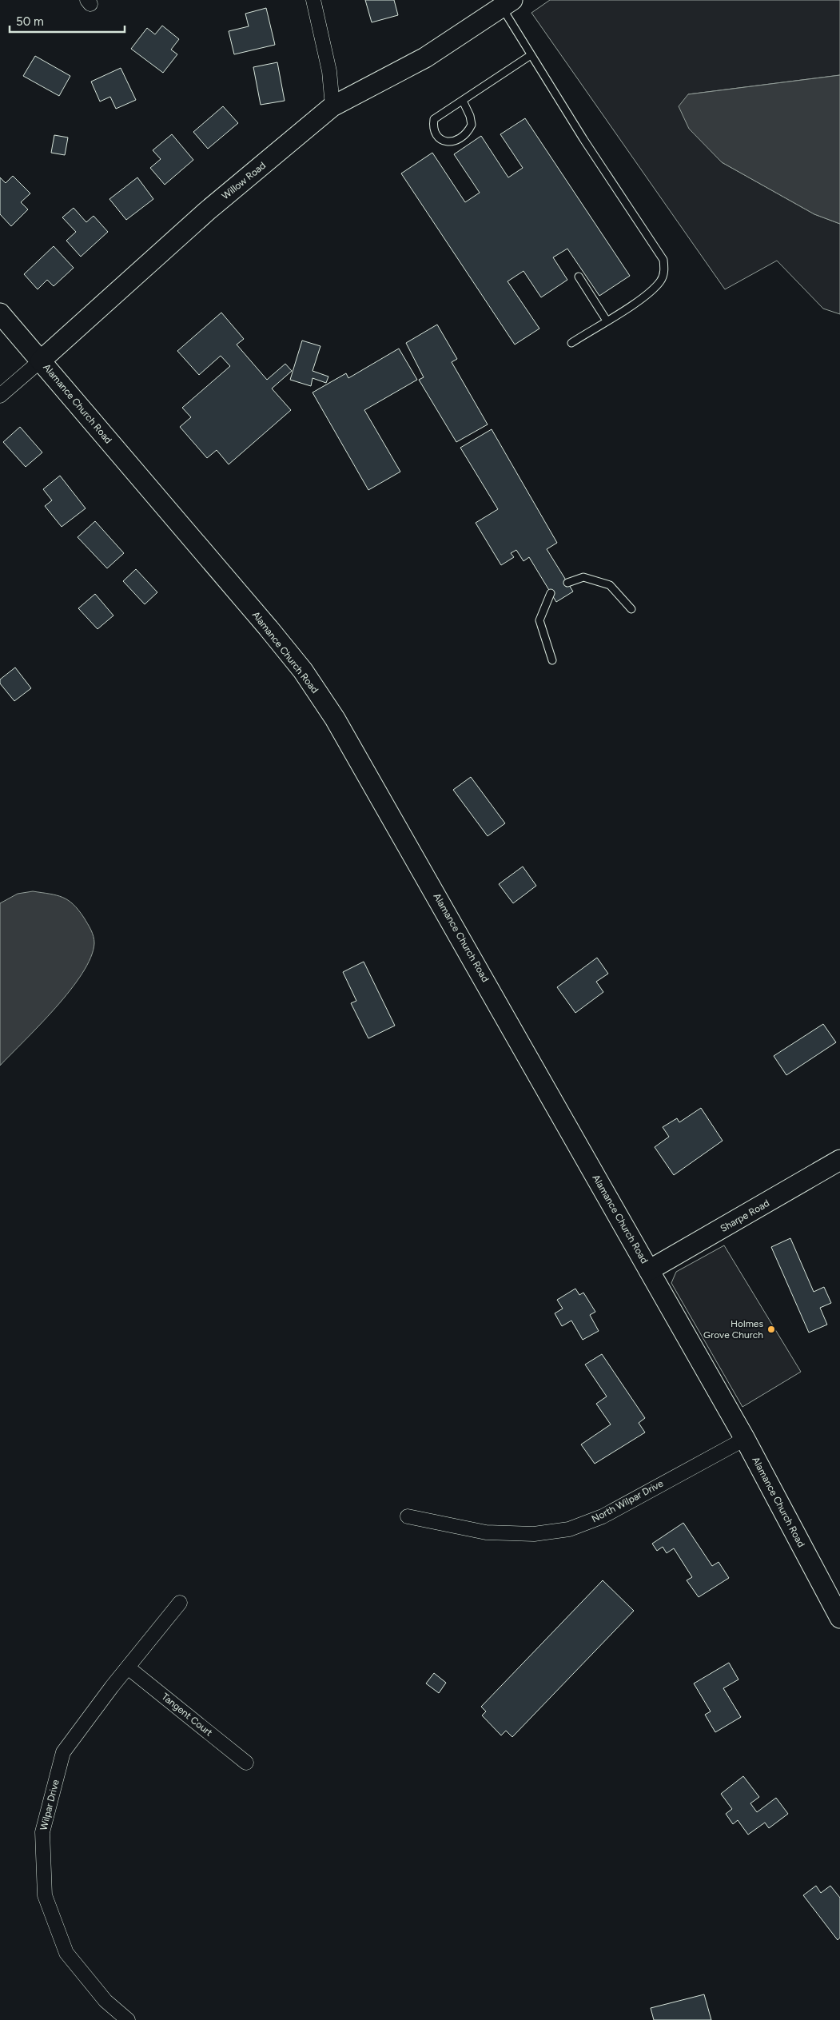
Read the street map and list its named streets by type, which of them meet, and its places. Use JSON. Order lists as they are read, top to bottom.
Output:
{
  "streets": {
    "main road": ["Willow Road", "Alamance Church Road", "Sharpe Road"],
    "street": ["North Wilpar Drive", "Tangent Court", "Wilpar Drive"]
  },
  "crossings": [
    ["Willow Road", "Alamance Church Road"],
    ["Alamance Church Road", "Sharpe Road"],
    ["Alamance Church Road", "North Wilpar Drive"],
    ["Tangent Court", "Wilpar Drive"]
  ],
  "places": ["Holmes Grove Church"],
  "scale_bar": "50 m"
}
